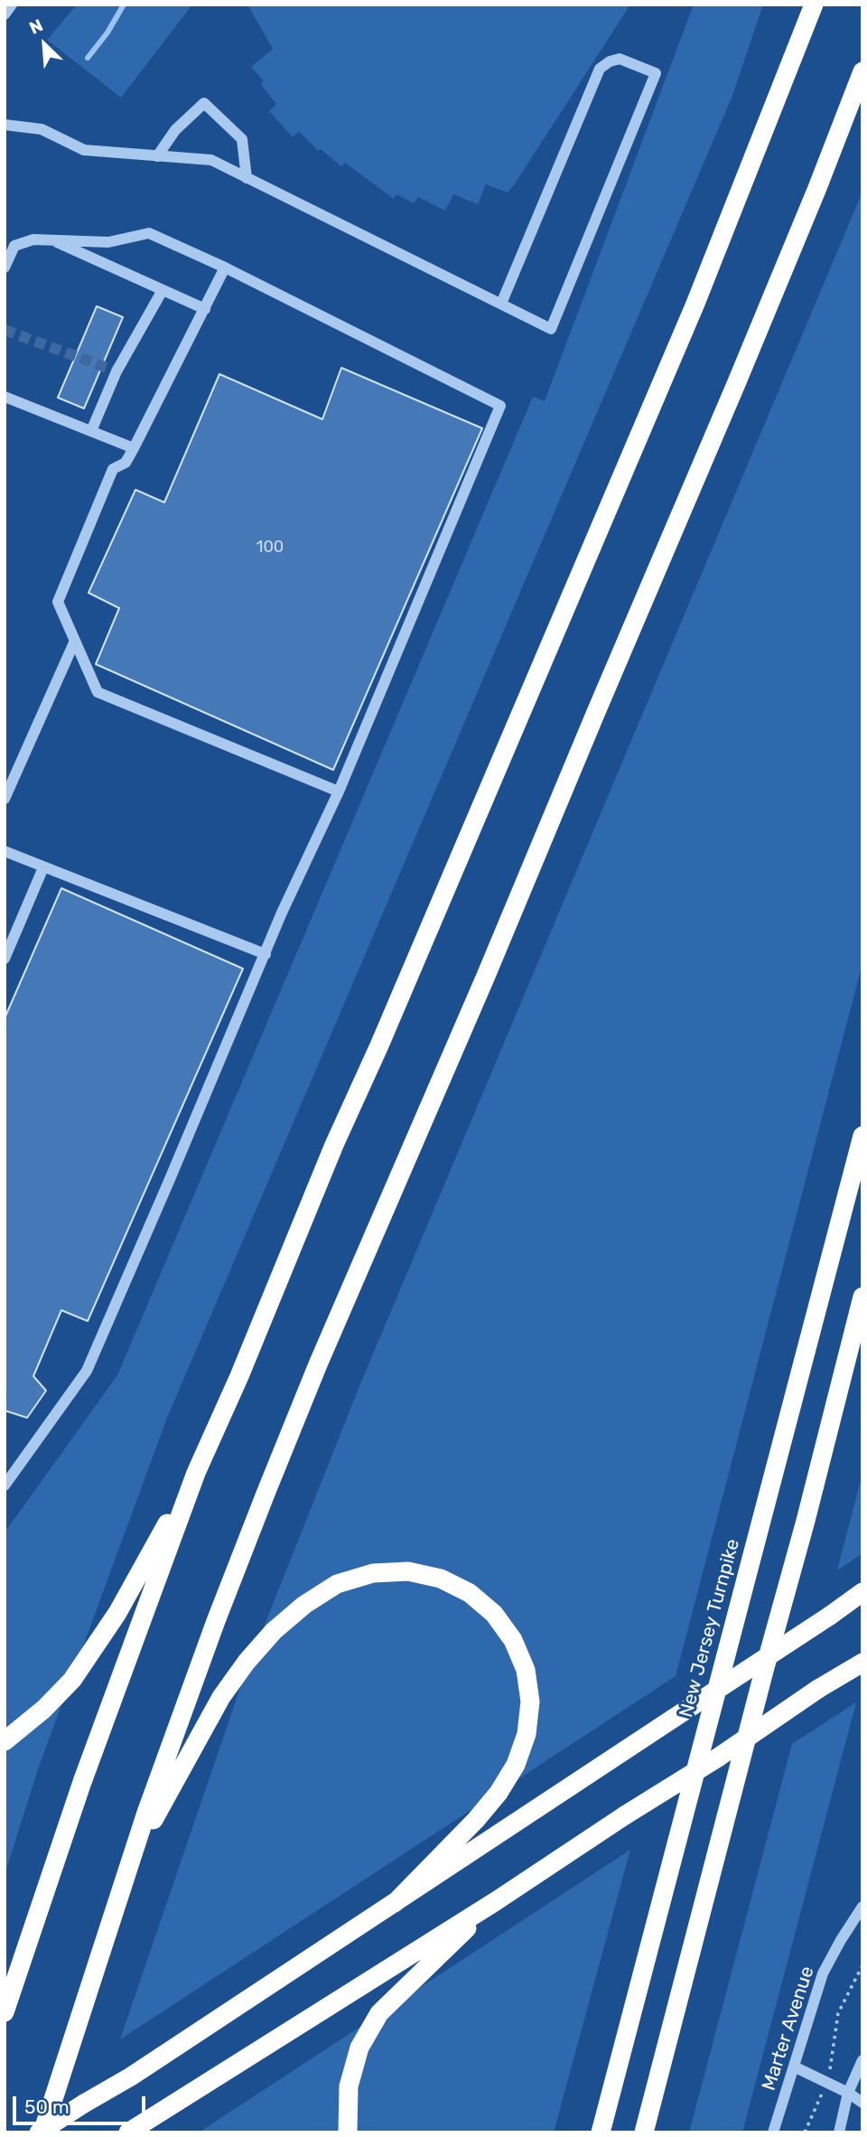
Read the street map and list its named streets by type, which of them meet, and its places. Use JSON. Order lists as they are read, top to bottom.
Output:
{
  "streets": {
    "highway": ["New Jersey Turnpike"],
    "street": ["Marter Avenue"]
  },
  "house_numbers": ["100"],
  "scale_bar": "50 m",
  "north": "top left"
}
